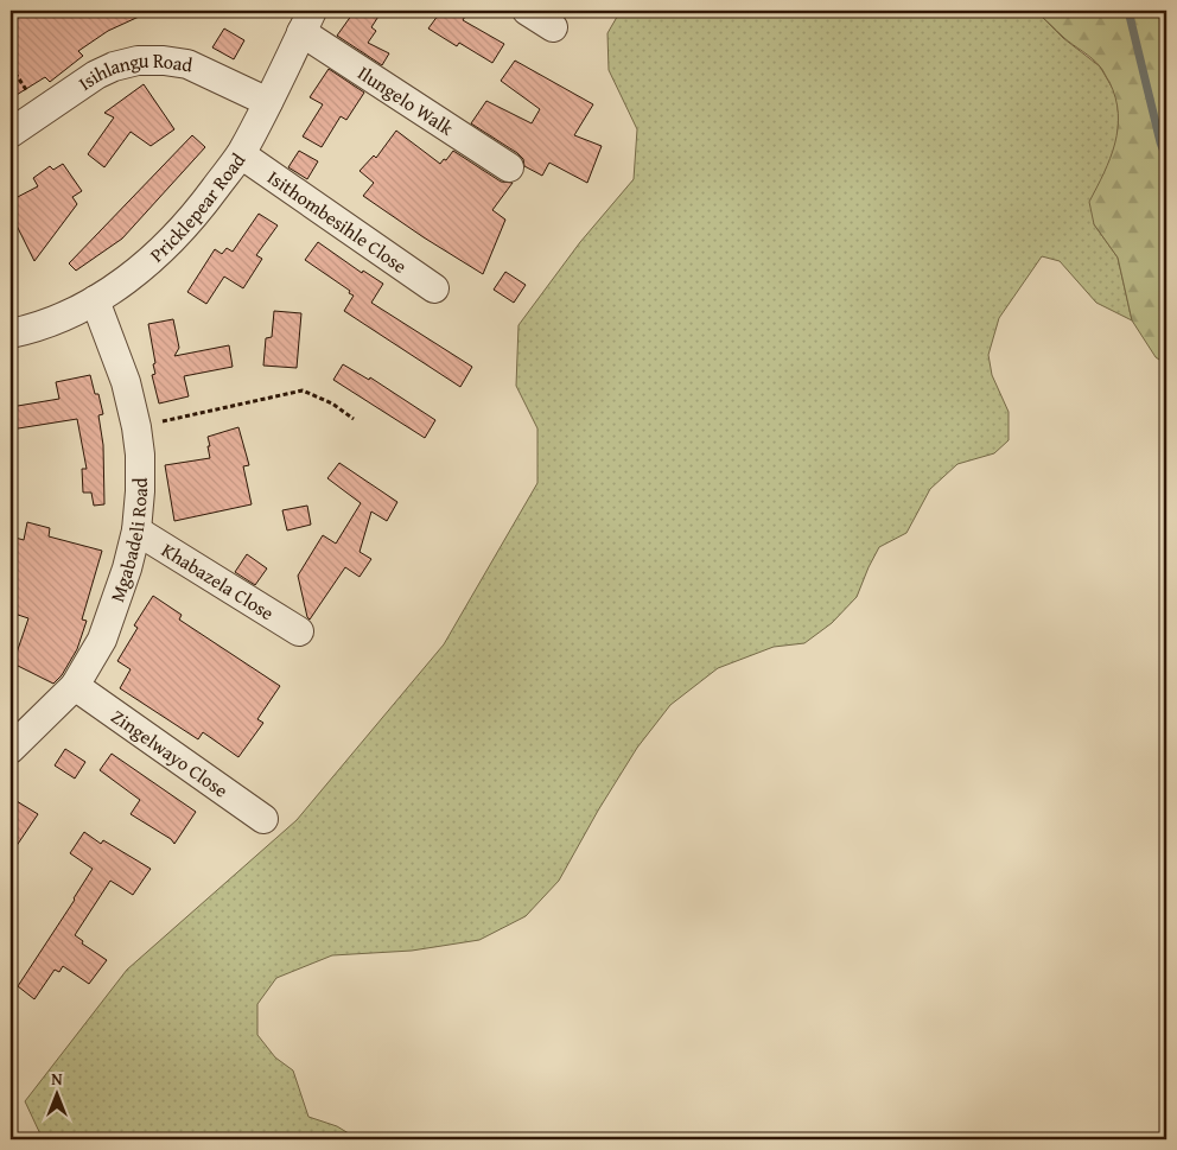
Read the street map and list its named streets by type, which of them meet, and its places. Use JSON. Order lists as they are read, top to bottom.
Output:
{
  "streets": {
    "street": [
      "Isihlangu Road",
      "Ilungelo Walk",
      "Pricklepear Road",
      "Isithombesihle Close",
      "Mgabadeli Road",
      "Khabazela Close",
      "Zingelwayo Close"
    ]
  },
  "crossings": [
    ["Isihlangu Road", "Pricklepear Road"],
    ["Ilungelo Walk", "Pricklepear Road"],
    ["Pricklepear Road", "Isithombesihle Close"],
    ["Pricklepear Road", "Mgabadeli Road"],
    ["Mgabadeli Road", "Khabazela Close"],
    ["Mgabadeli Road", "Zingelwayo Close"]
  ],
  "north": "top"
}
